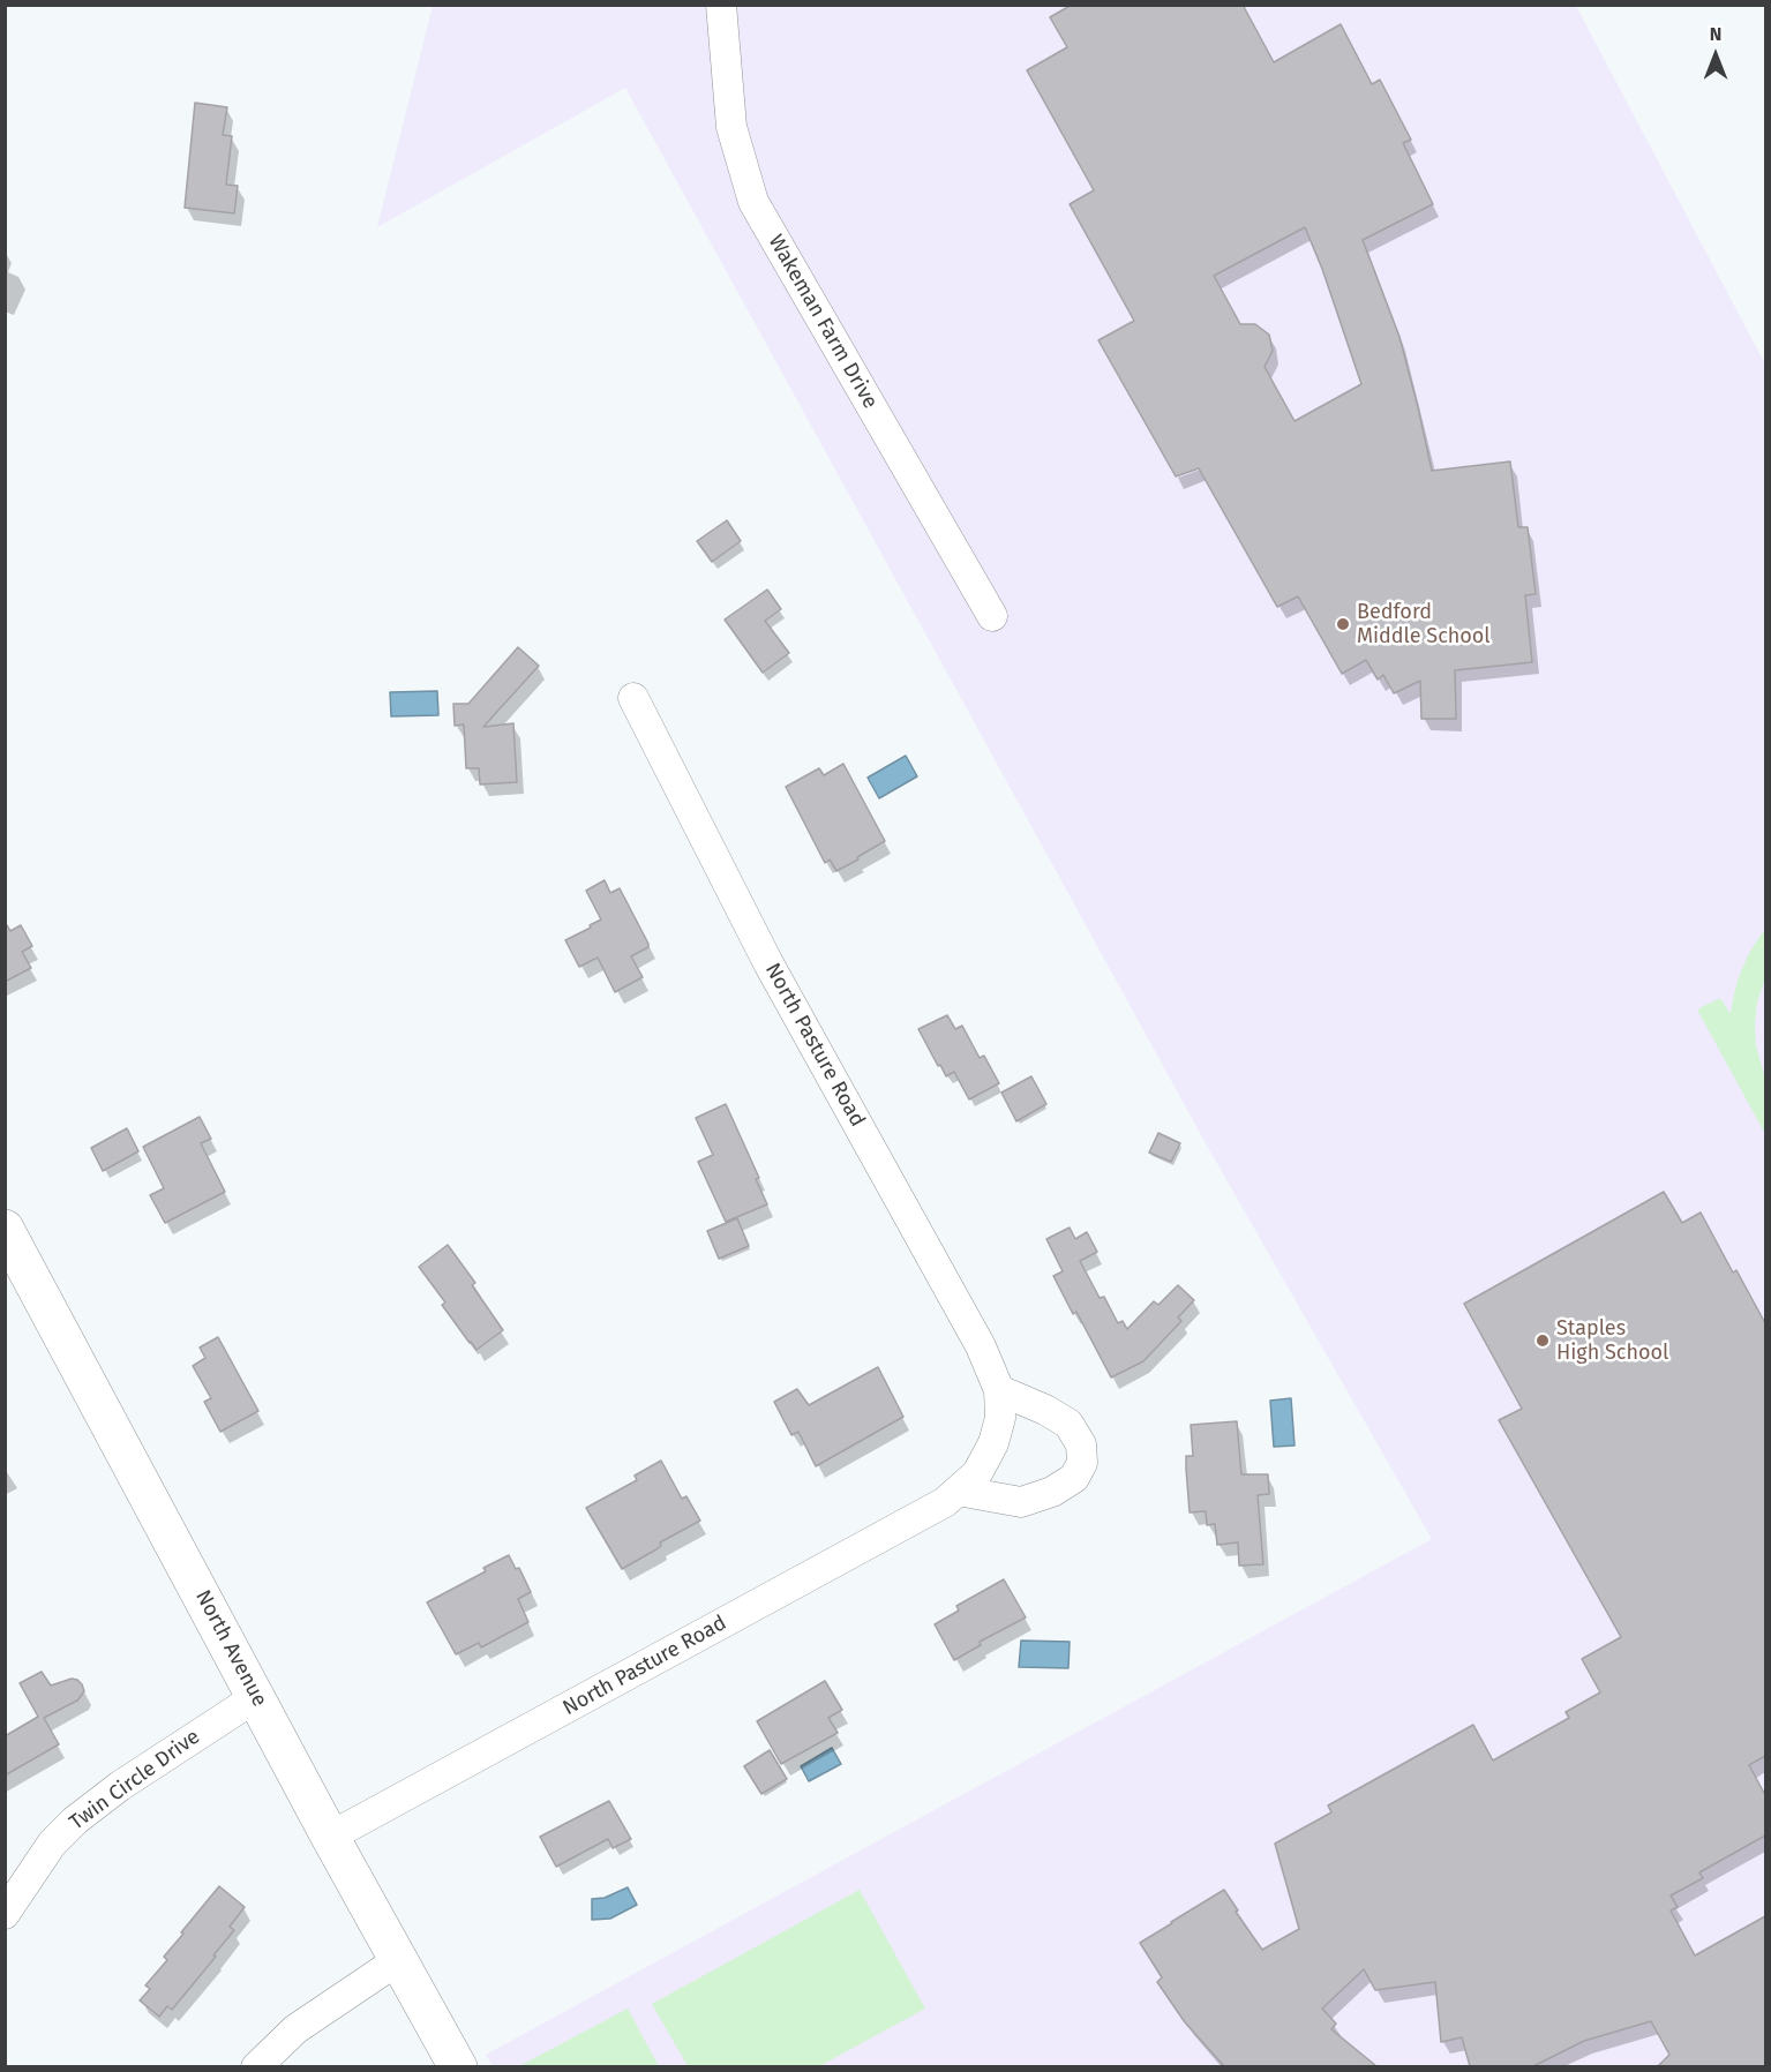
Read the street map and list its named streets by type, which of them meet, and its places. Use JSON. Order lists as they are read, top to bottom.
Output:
{
  "streets": {
    "street": [
      "Wakeman Farm Drive",
      "North Pasture Road",
      "North Avenue",
      "Twin Circle Drive"
    ]
  },
  "crossings": [
    ["North Pasture Road", "North Avenue"],
    ["North Avenue", "Twin Circle Drive"]
  ],
  "places": ["Bedford Middle School", "Staples High School"],
  "north": "top"
}
